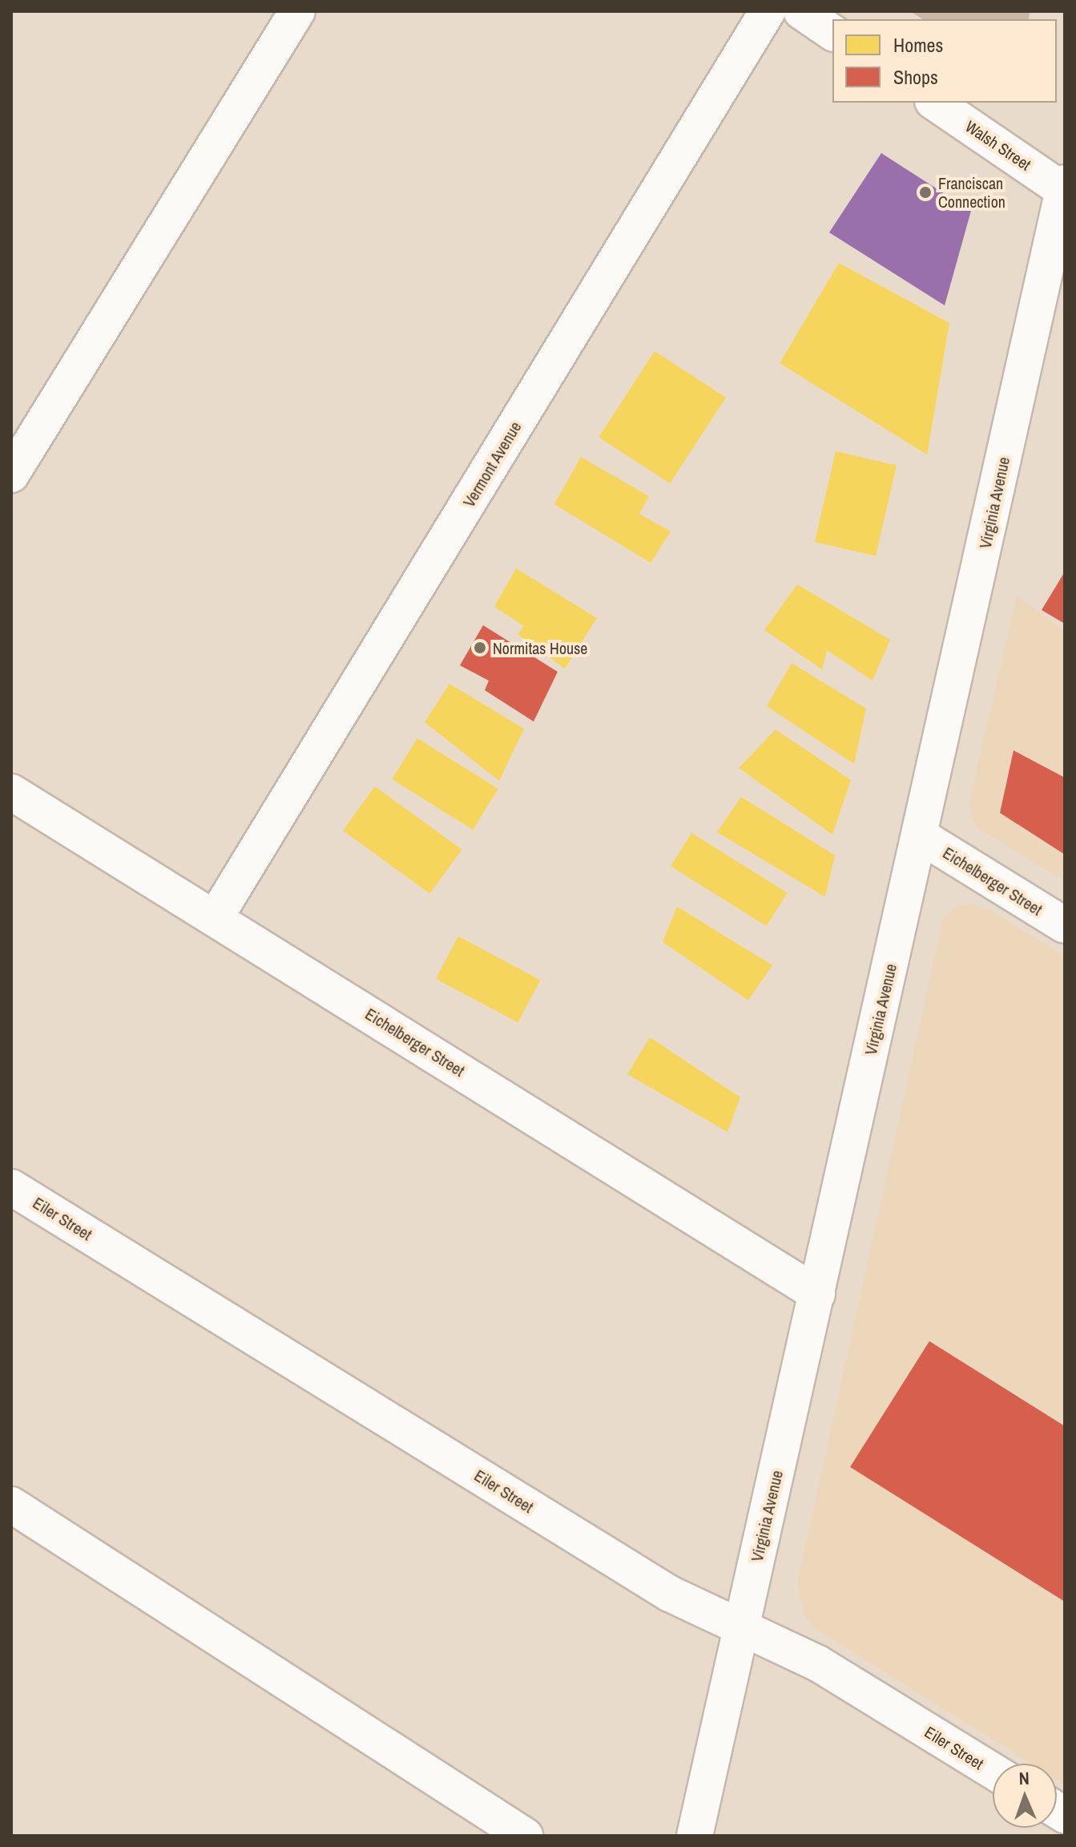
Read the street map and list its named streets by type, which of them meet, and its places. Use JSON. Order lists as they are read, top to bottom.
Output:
{
  "streets": {
    "street": [
      "Walsh Street",
      "Vermont Avenue",
      "Virginia Avenue",
      "Eichelberger Street",
      "Eiler Street"
    ]
  },
  "crossings": [
    ["Walsh Street", "Virginia Avenue"],
    ["Vermont Avenue", "Eichelberger Street"],
    ["Virginia Avenue", "Eichelberger Street"],
    ["Virginia Avenue", "Eiler Street"]
  ],
  "places": ["Franciscan Connection", "Normitas House"],
  "legend": ["Homes", "Shops"],
  "north": "top"
}
